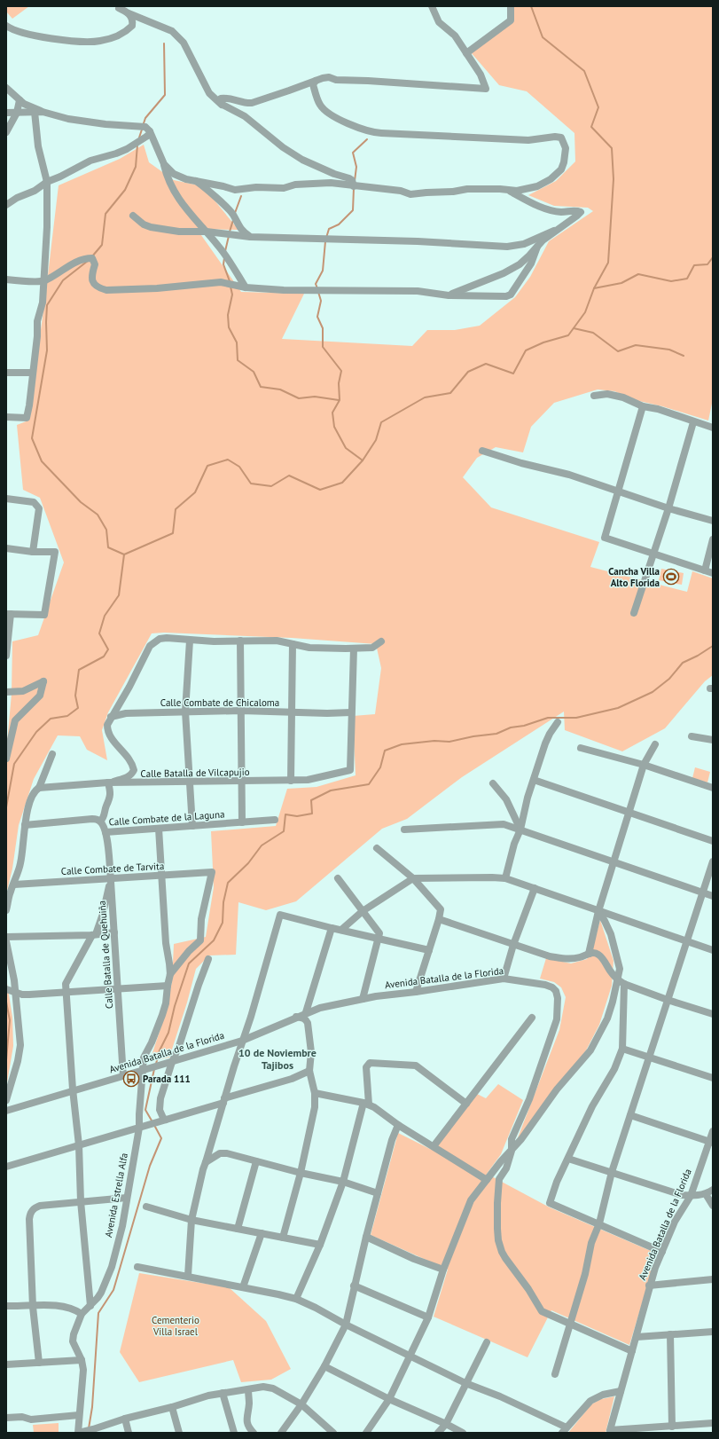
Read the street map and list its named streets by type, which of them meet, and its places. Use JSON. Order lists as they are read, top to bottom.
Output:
{
  "streets": {
    "street": [
      "Calle Combate de Chicaloma",
      "Calle Batalla de Vilcapujio",
      "Calle Combate de la Laguna",
      "Calle Combate de Tarvita",
      "Calle Batalla de Quehuiña",
      "Avenida Batalla de la Florida",
      "Avenida Estrella Alfa"
    ]
  },
  "crossings": [
    ["Calle Combate de Chicaloma", "Calle Batalla de Vilcapujio"],
    ["Calle Combate de la Laguna", "Calle Batalla de Quehuiña"],
    ["Calle Combate de Tarvita", "Calle Batalla de Quehuiña"],
    ["Calle Combate de Tarvita", "Avenida Estrella Alfa"],
    ["Calle Batalla de Quehuiña", "Avenida Batalla de la Florida"],
    ["Avenida Batalla de la Florida", "Avenida Estrella Alfa"]
  ],
  "districts": ["10 de Noviembre Tajibos"],
  "parks": ["Cementerio Villa Israel"],
  "places": {
    "sports": ["Cancha Villa Alto Florida"],
    "bus stop": ["Parada 111"]
  }
}
